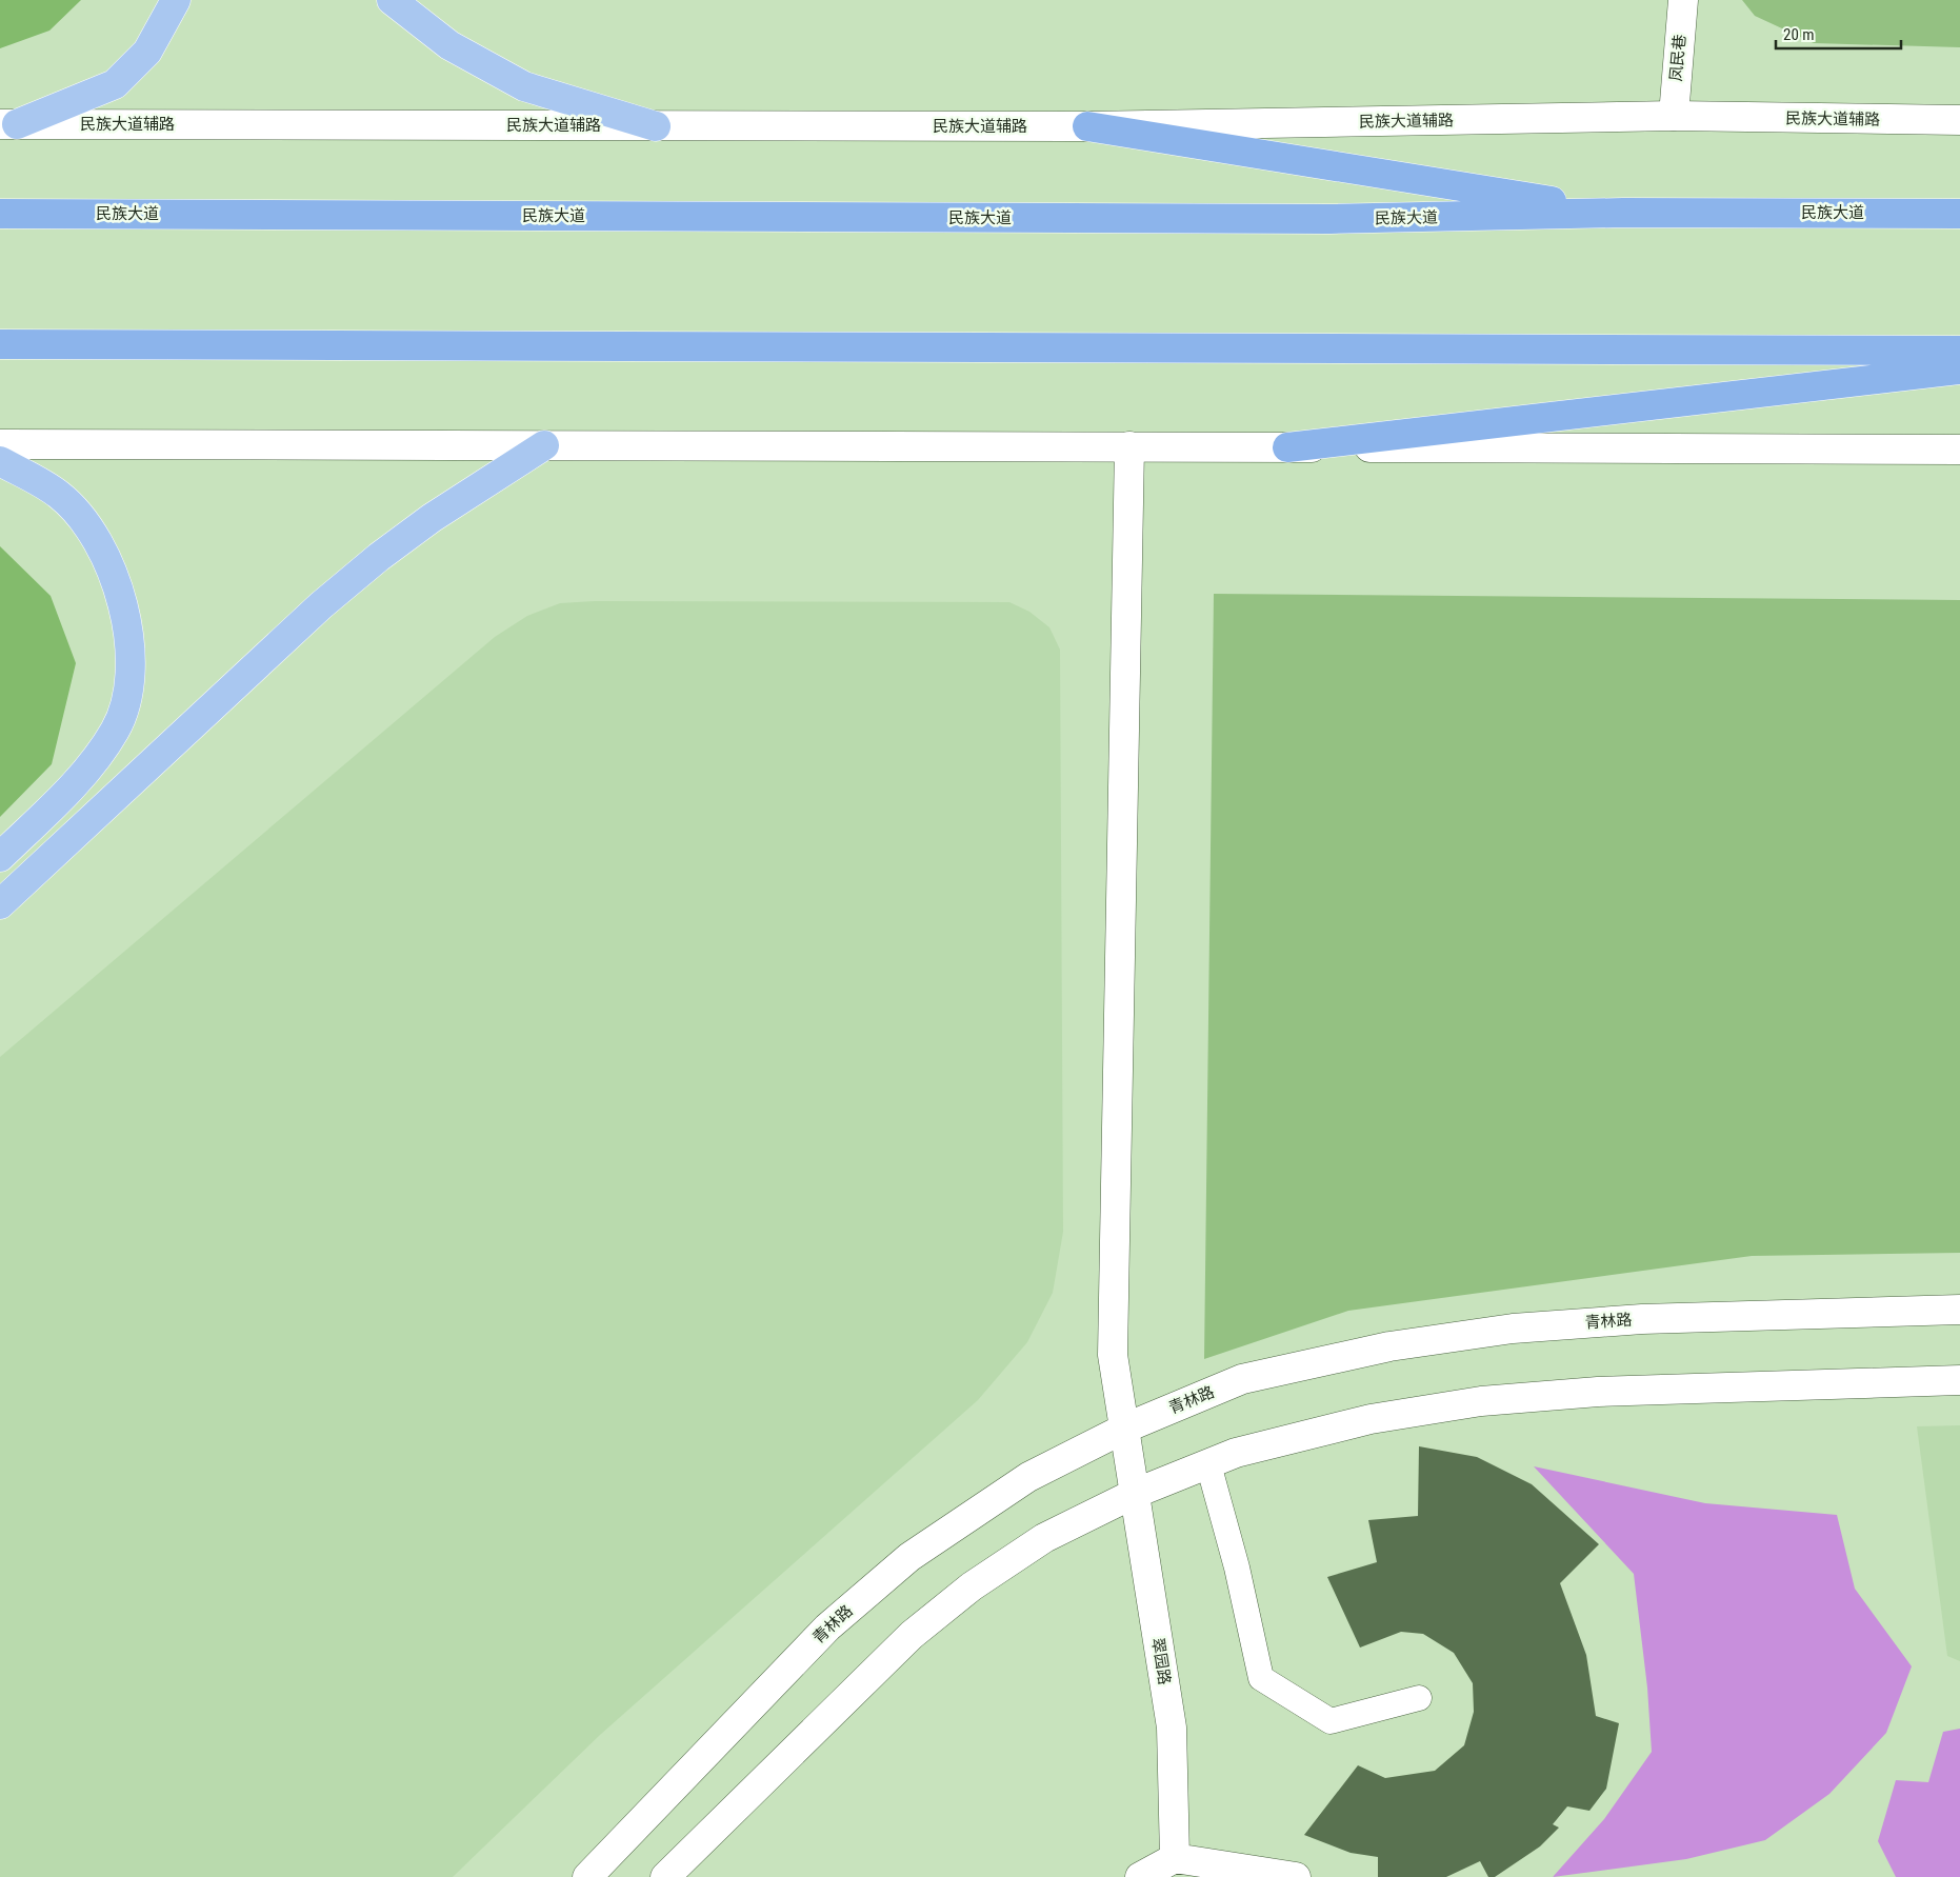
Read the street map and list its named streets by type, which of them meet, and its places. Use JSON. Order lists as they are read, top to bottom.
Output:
{
  "streets": {
    "highway": ["民族大道"],
    "street": [
      "凤民巷",
      "民族大道辅路",
      "青林路",
      "翠园路"
    ]
  },
  "crossings": [
    ["凤民巷", "民族大道辅路"],
    ["青林路", "翠园路"]
  ],
  "scale_bar": "20 m"
}
